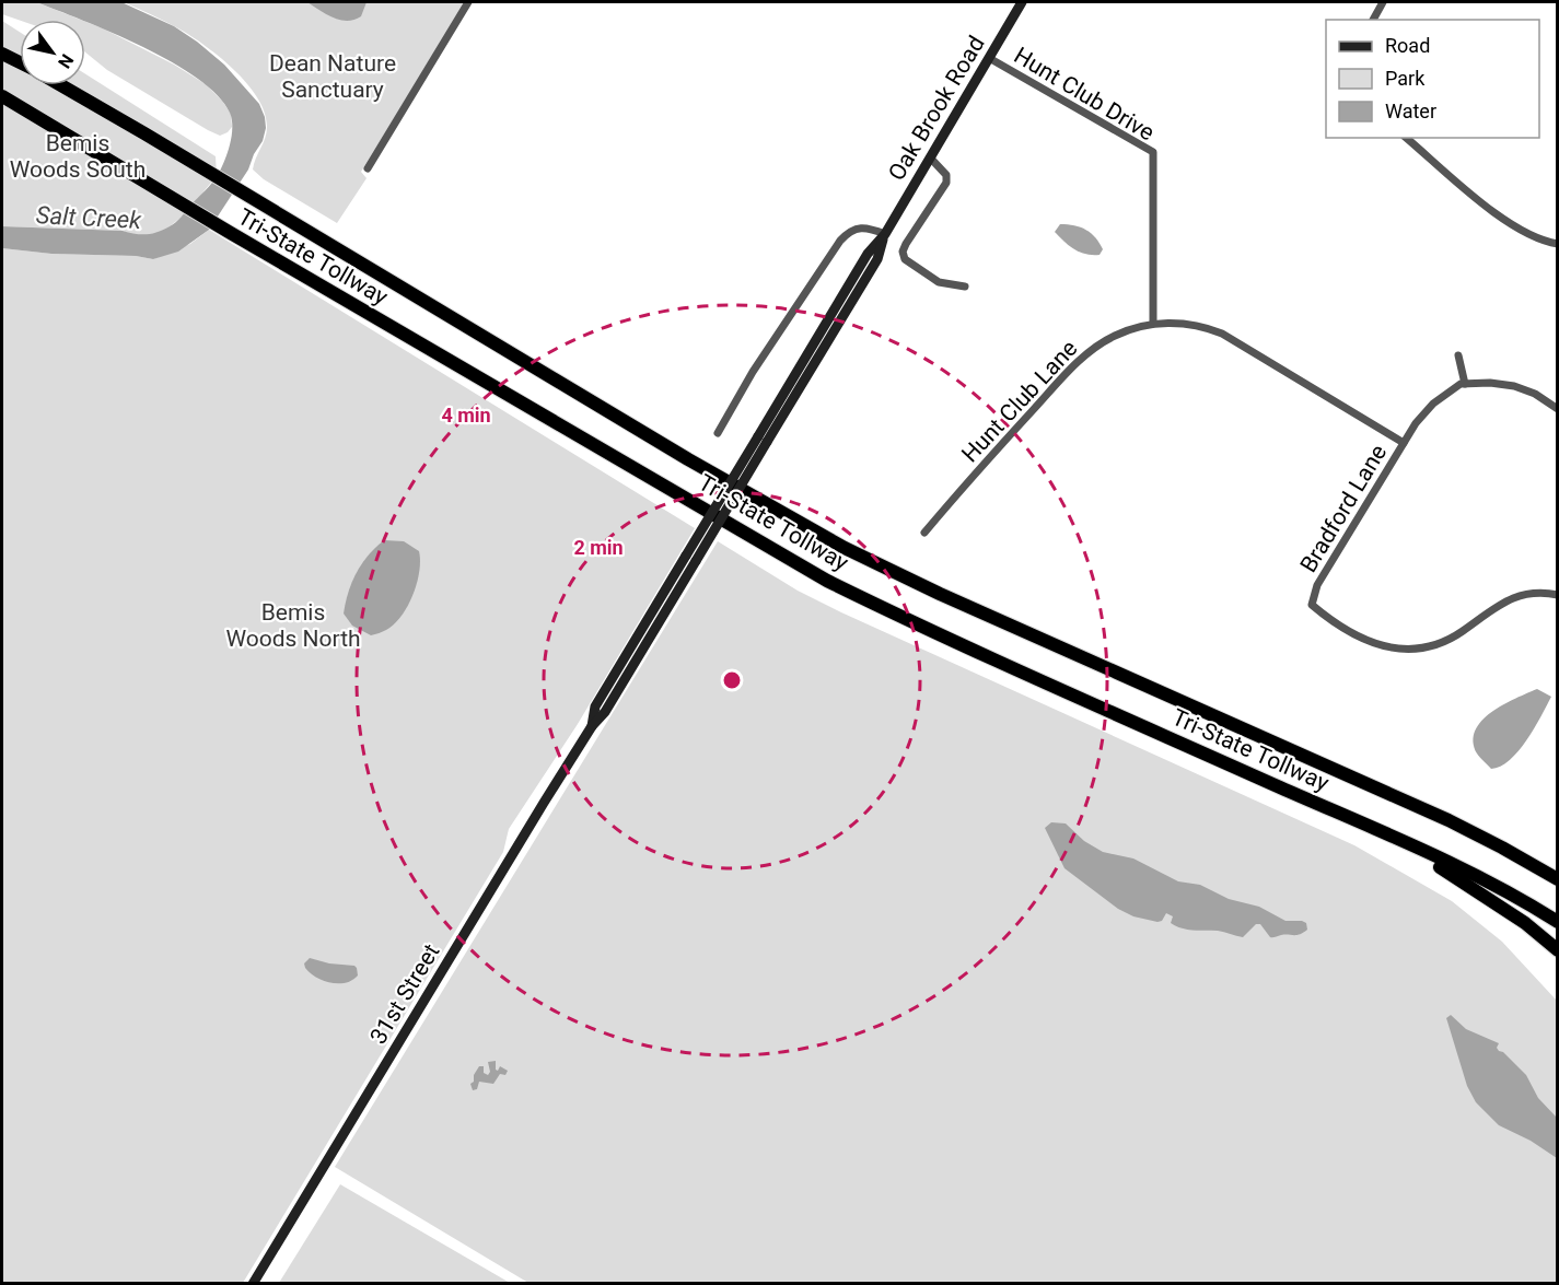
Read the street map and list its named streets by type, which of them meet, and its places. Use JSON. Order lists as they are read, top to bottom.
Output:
{
  "streets": {
    "highway": ["Tri-State Tollway"],
    "main road": ["Oak Brook Road", "31st Street"],
    "street": ["Hunt Club Drive", "Hunt Club Lane", "Bradford Lane"]
  },
  "crossings": [
    ["Hunt Club Drive", "Oak Brook Road"],
    ["Hunt Club Drive", "Hunt Club Lane"],
    ["Oak Brook Road", "31st Street"],
    ["Hunt Club Lane", "Bradford Lane"]
  ],
  "water": ["Salt Creek"],
  "parks": ["Dean Nature Sanctuary", "Bemis Woods South", "Bemis Woods North"],
  "legend": ["Road", "Park", "Water"],
  "north": "bottom right",
  "rings": ["4 min", "2 min"]
}
